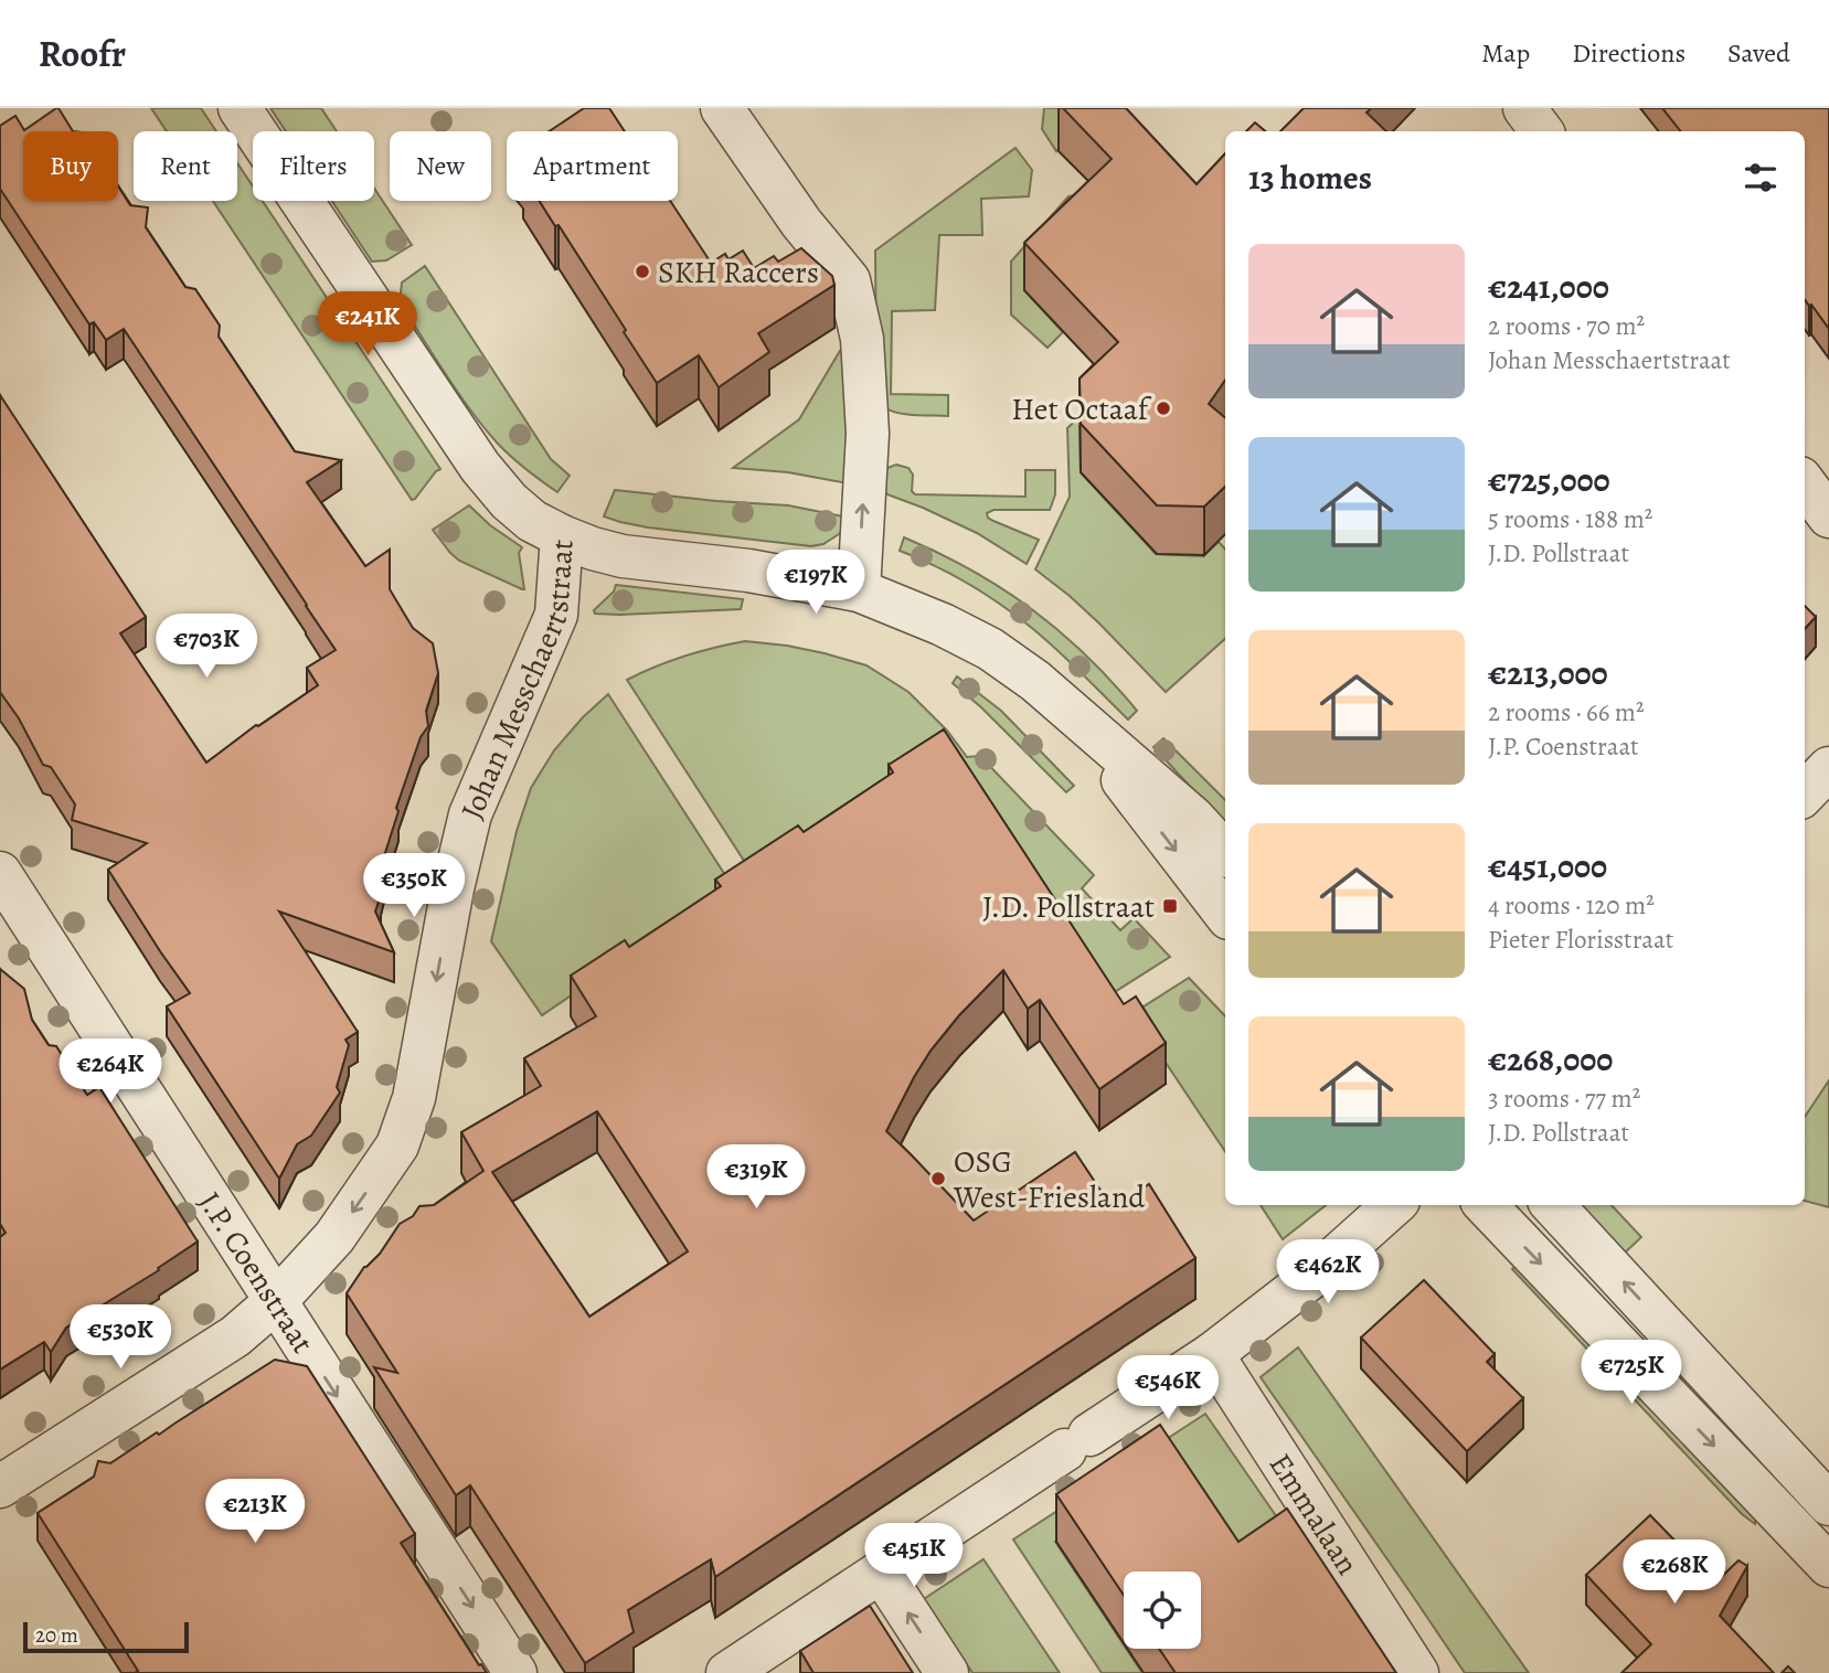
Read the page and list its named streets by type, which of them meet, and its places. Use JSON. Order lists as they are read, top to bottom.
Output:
{
  "streets": {
    "street": ["Johan Messchaertstraat", "J.P. Coenstraat", "Emmalaan"]
  },
  "crossings": [
    ["Johan Messchaertstraat", "J.P. Coenstraat"]
  ],
  "one_way": ["Johan Messchaertstraat", "J.P. Coenstraat"],
  "places": {
    "other": ["SKH Raccers", "Het Octaaf", "OSG West-Friesland"],
    "transit": ["J.D. Pollstraat"]
  },
  "scale_bar": "20 m",
  "page": {
    "header": "Roofr",
    "nav": ["Map", "Directions", "Saved"],
    "chip": [
      "Buy",
      "Rent",
      "Filters",
      "New",
      "Apartment"
    ],
    "heading": "13 homes",
    "list": [
      {
        "name": "€241,000",
        "note": "2 rooms · 70 m² · Johan Messchaertstraat"
      },
      {
        "name": "€725,000",
        "note": "5 rooms · 188 m² · J.D. Pollstraat"
      },
      {
        "name": "€213,000",
        "note": "2 rooms · 66 m² · J.P. Coenstraat"
      },
      {
        "name": "€451,000",
        "note": "4 rooms · 120 m² · Pieter Florisstraat"
      },
      {
        "name": "€268,000",
        "note": "3 rooms · 77 m² · J.D. Pollstraat"
      }
    ],
    "price": [
      "€241K",
      "€197K",
      "€703K",
      "€350K",
      "€264K",
      "€319K",
      "€462K",
      "€530K",
      "€725K",
      "€546K",
      "€213K",
      "€451K",
      "€268K"
    ],
    "scale": "20 m"
  }
}
